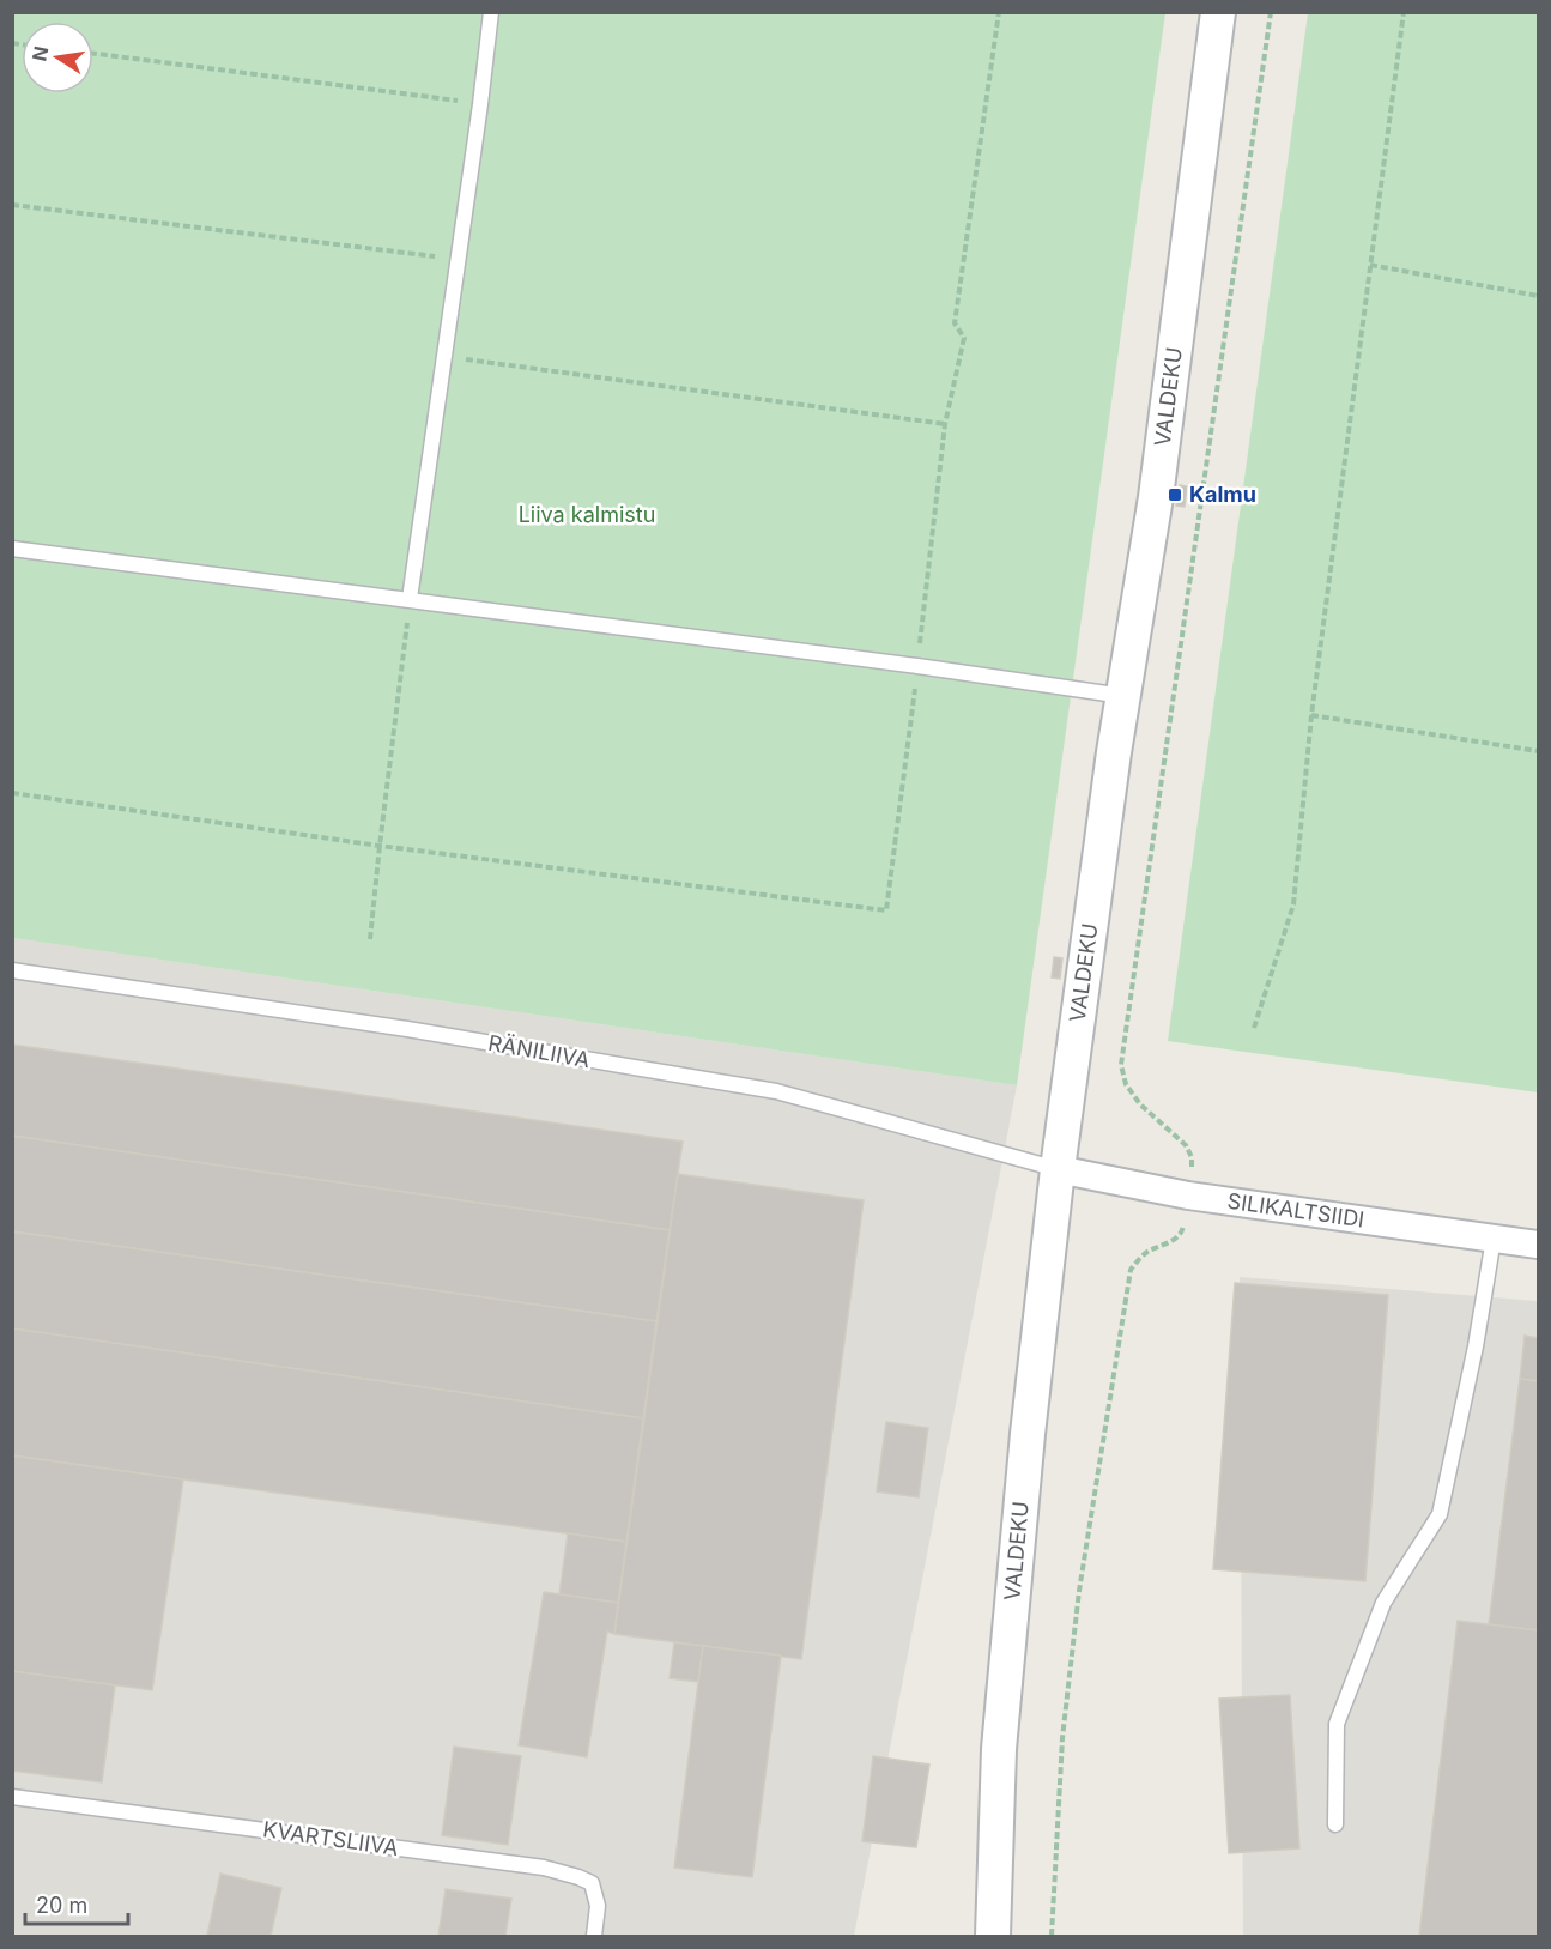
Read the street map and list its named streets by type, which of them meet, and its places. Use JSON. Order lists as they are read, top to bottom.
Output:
{
  "streets": {
    "street": ["VALDEKU", "SILIKALTSIIDI"],
    "lane": ["RÄNILIIVA", "KVARTSLIIVA"]
  },
  "crossings": [
    ["VALDEKU", "RÄNILIIVA"],
    ["VALDEKU", "SILIKALTSIIDI"],
    ["RÄNILIIVA", "SILIKALTSIIDI"]
  ],
  "parks": ["Liiva kalmistu"],
  "places": {
    "transit": ["Kalmu"]
  },
  "scale_bar": "20 m",
  "north": "left"
}
